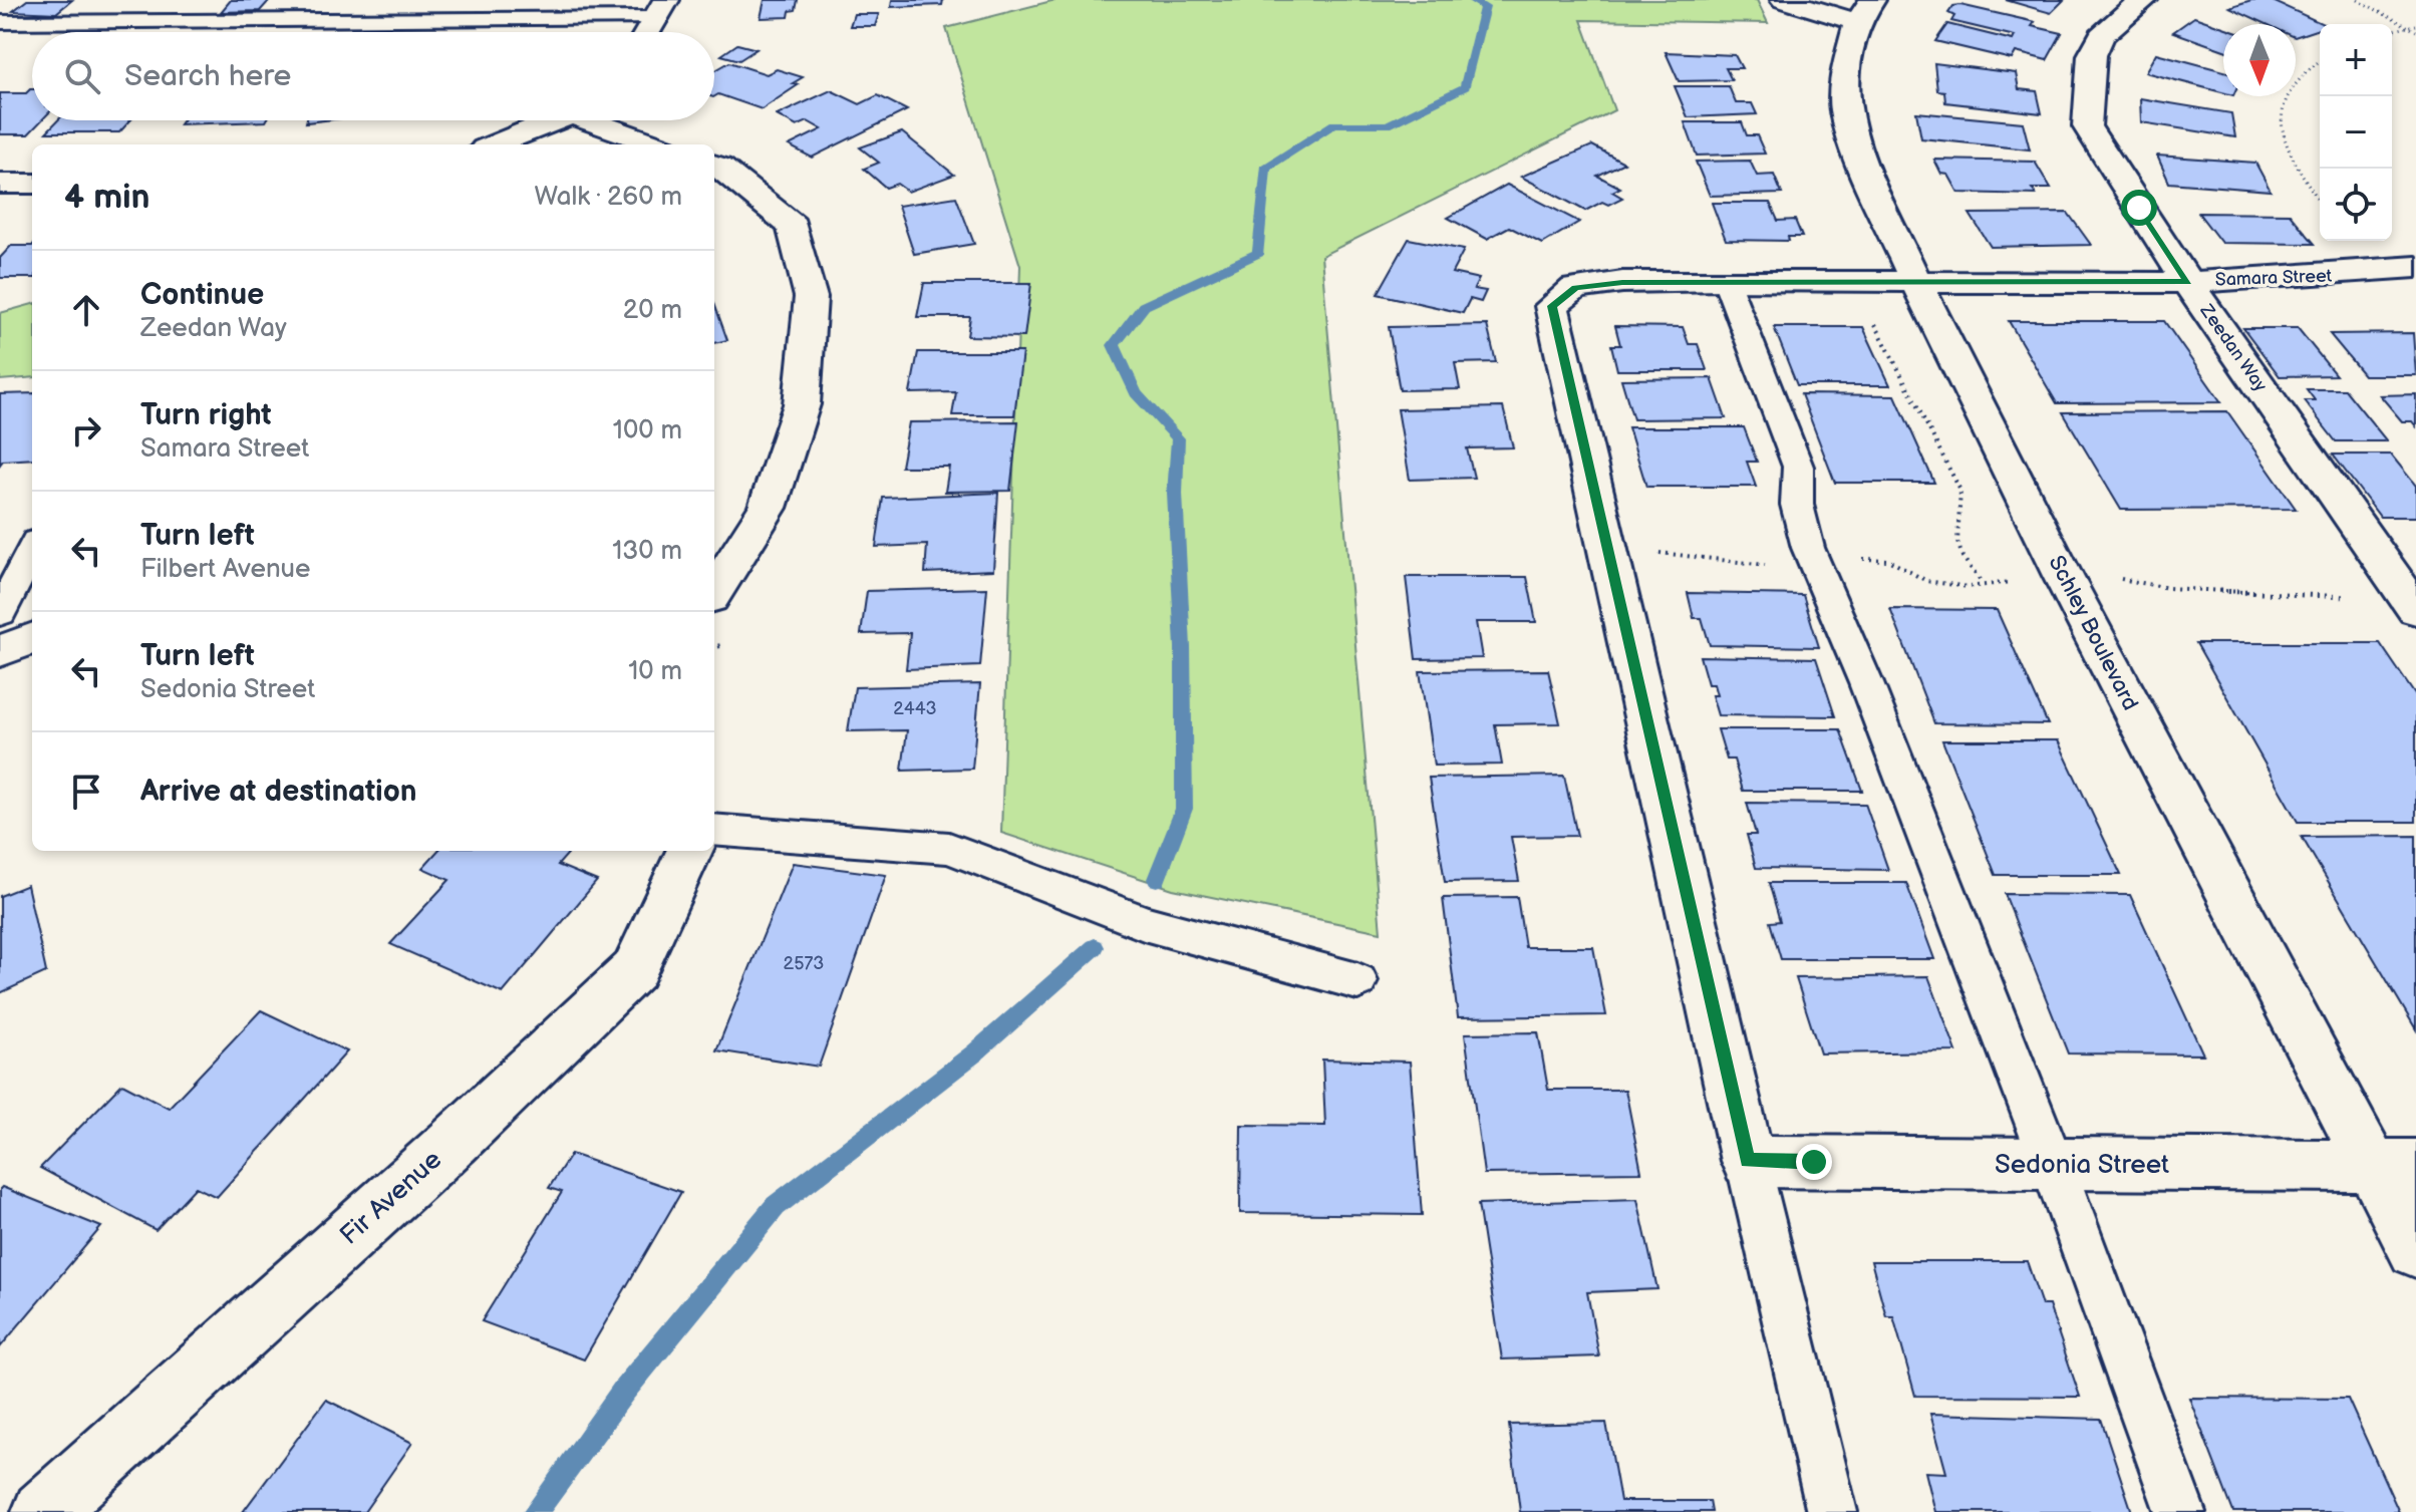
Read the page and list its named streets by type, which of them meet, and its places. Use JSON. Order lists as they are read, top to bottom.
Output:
{
  "streets": {
    "street": [
      "Samara Street",
      "Zeedan Way",
      "Schley Boulevard",
      "Sedonia Street",
      "Fir Avenue"
    ]
  },
  "crossings": [
    ["Samara Street", "Zeedan Way"],
    ["Samara Street", "Schley Boulevard"],
    ["Samara Street", "Sedonia Street"],
    ["Schley Boulevard", "Sedonia Street"]
  ],
  "house_numbers": ["2443", "2573"],
  "north": "bottom",
  "page": {
    "map_buttons": ["+", "−"],
    "search": "Search here",
    "heading": ["4 min", "Walk · 260 m"],
    "list": [
      ["Continue", "Zeedan Way", "20 m"],
      ["Turn right", "Samara Street", "100 m"],
      ["Turn left", "Filbert Avenue", "130 m"],
      ["Turn left", "Sedonia Street", "10 m"],
      "Arrive at destination"
    ]
  }
}
